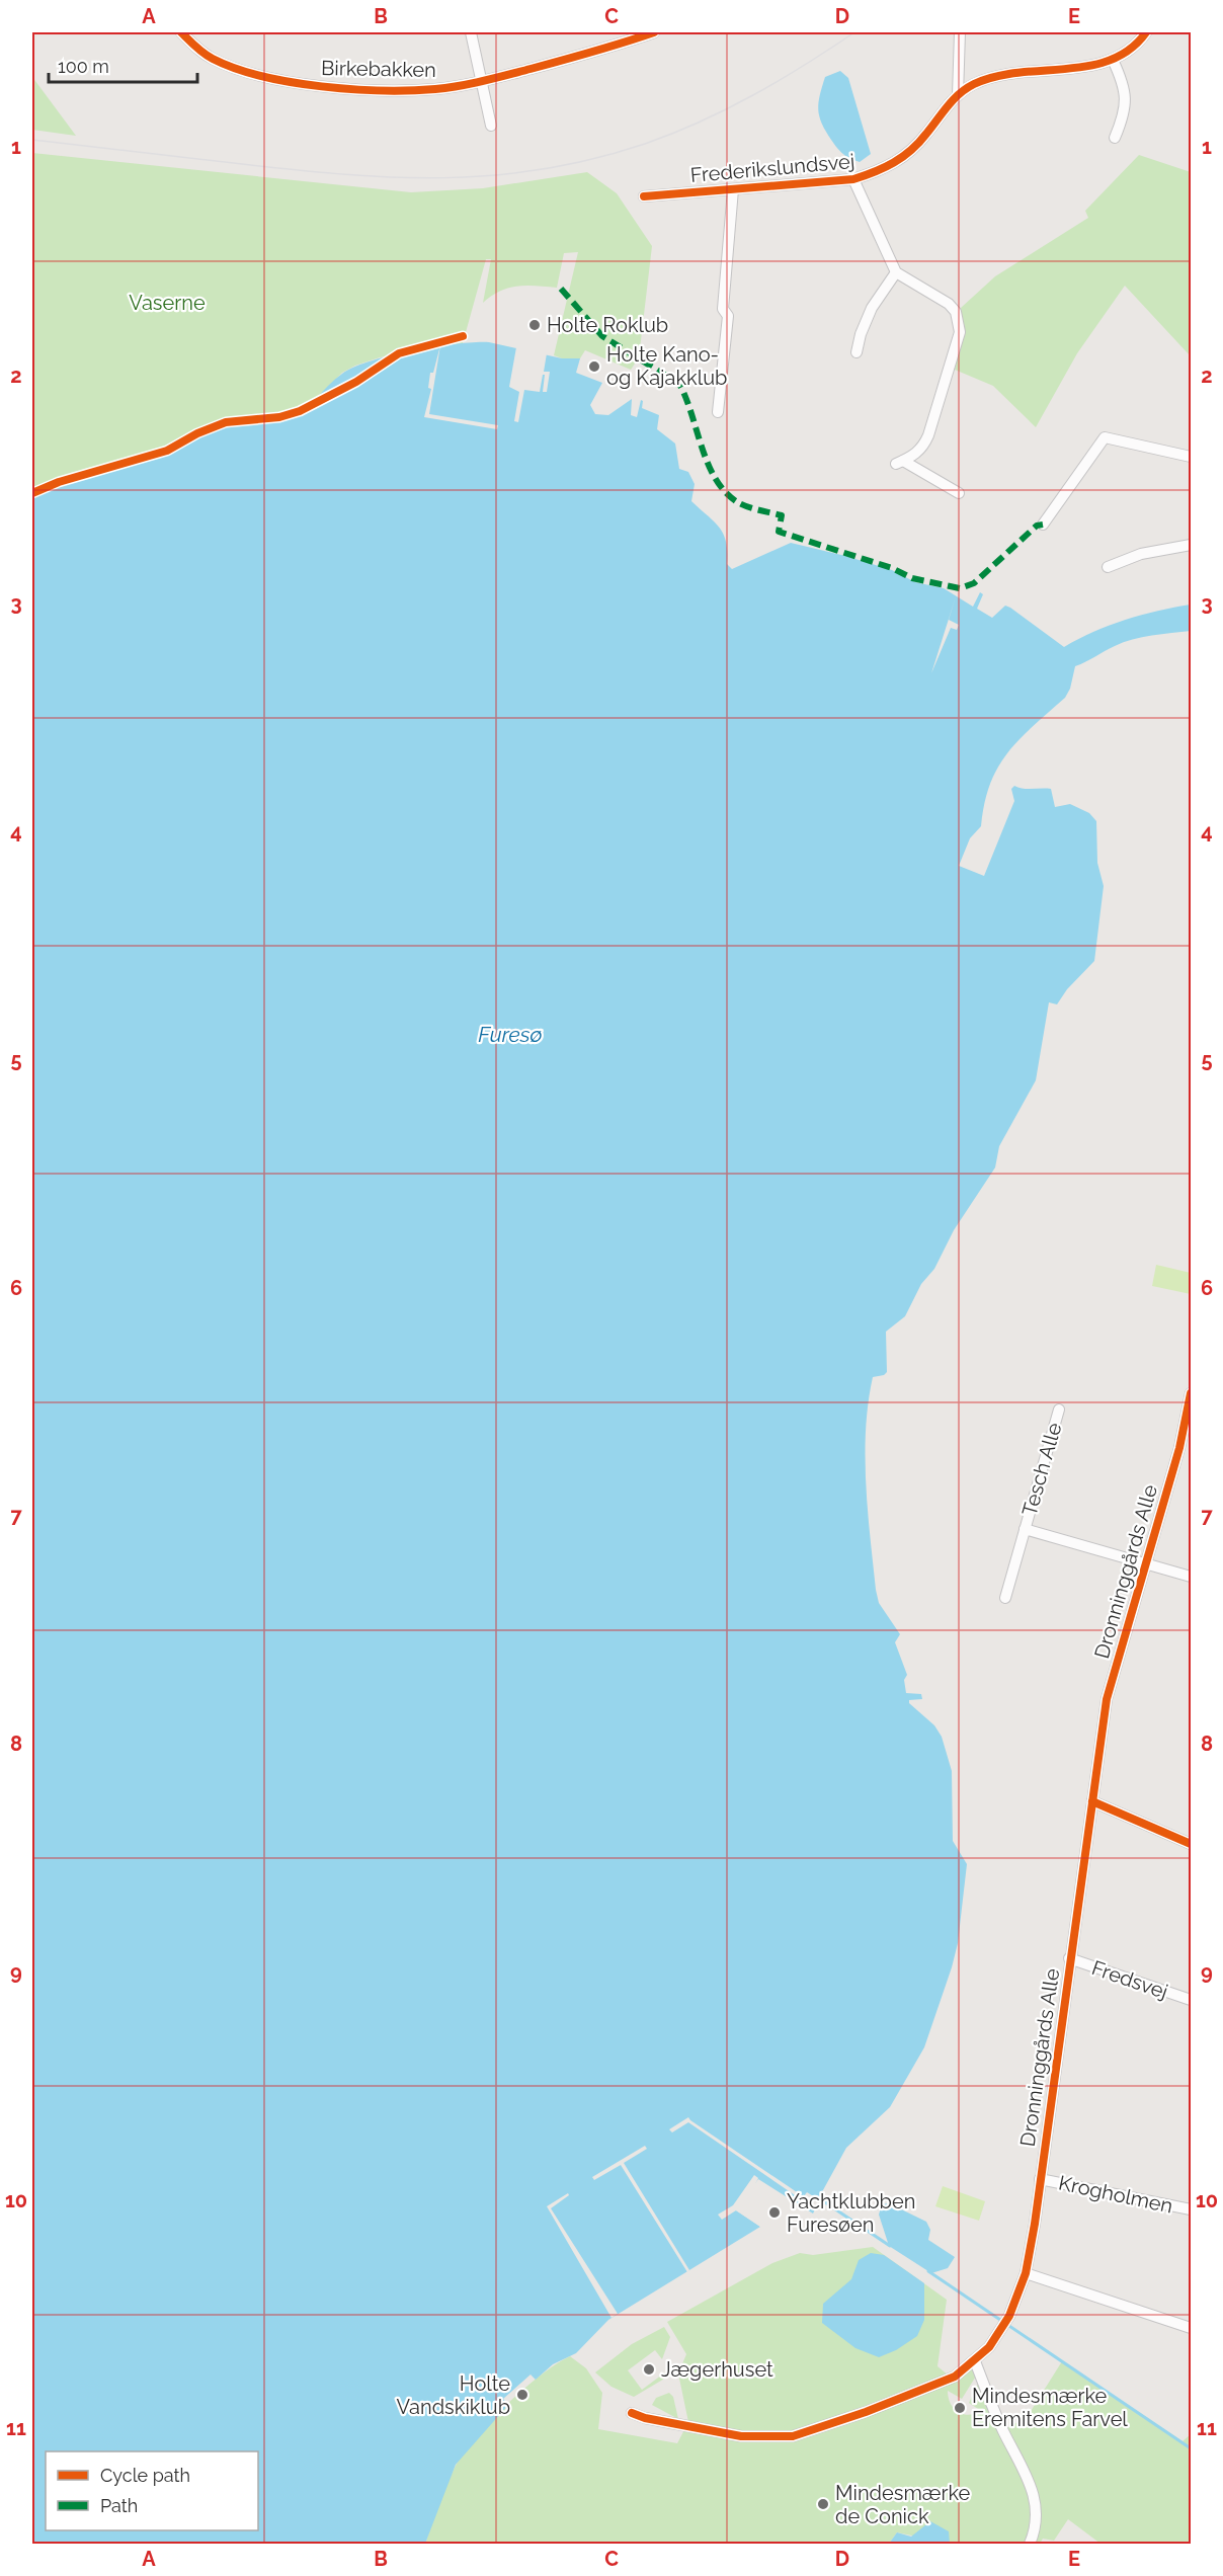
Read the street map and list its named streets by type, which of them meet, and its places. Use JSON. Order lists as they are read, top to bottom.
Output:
{
  "streets": {
    "street": [
      "Birkebakken",
      "Frederikslundsvej",
      "Tesch Alle",
      "Dronninggårds Alle",
      "Fredsvej",
      "Krogholmen"
    ]
  },
  "crossings": [
    ["Tesch Alle", "Dronninggårds Alle"],
    ["Dronninggårds Alle", "Fredsvej"],
    ["Dronninggårds Alle", "Krogholmen"]
  ],
  "water": ["Furesø"],
  "parks": ["Vaserne"],
  "places": [
    "Holte Roklub",
    "Holte Kano- og Kajakklub",
    "Yachtklubben Furesøen",
    "Jægerhuset",
    "Holte Vandskiklub",
    "Mindesmærke Eremitens Farvel",
    "Mindesmærke de Conick"
  ],
  "legend": ["Cycle path", "Path"],
  "scale_bar": "100 m",
  "grid": {
    "columns": [
      "A",
      "B",
      "C",
      "D",
      "E"
    ],
    "rows": [
      "1",
      "2",
      "3",
      "4",
      "5",
      "6",
      "7",
      "8",
      "9",
      "10",
      "11"
    ]
  }
}
